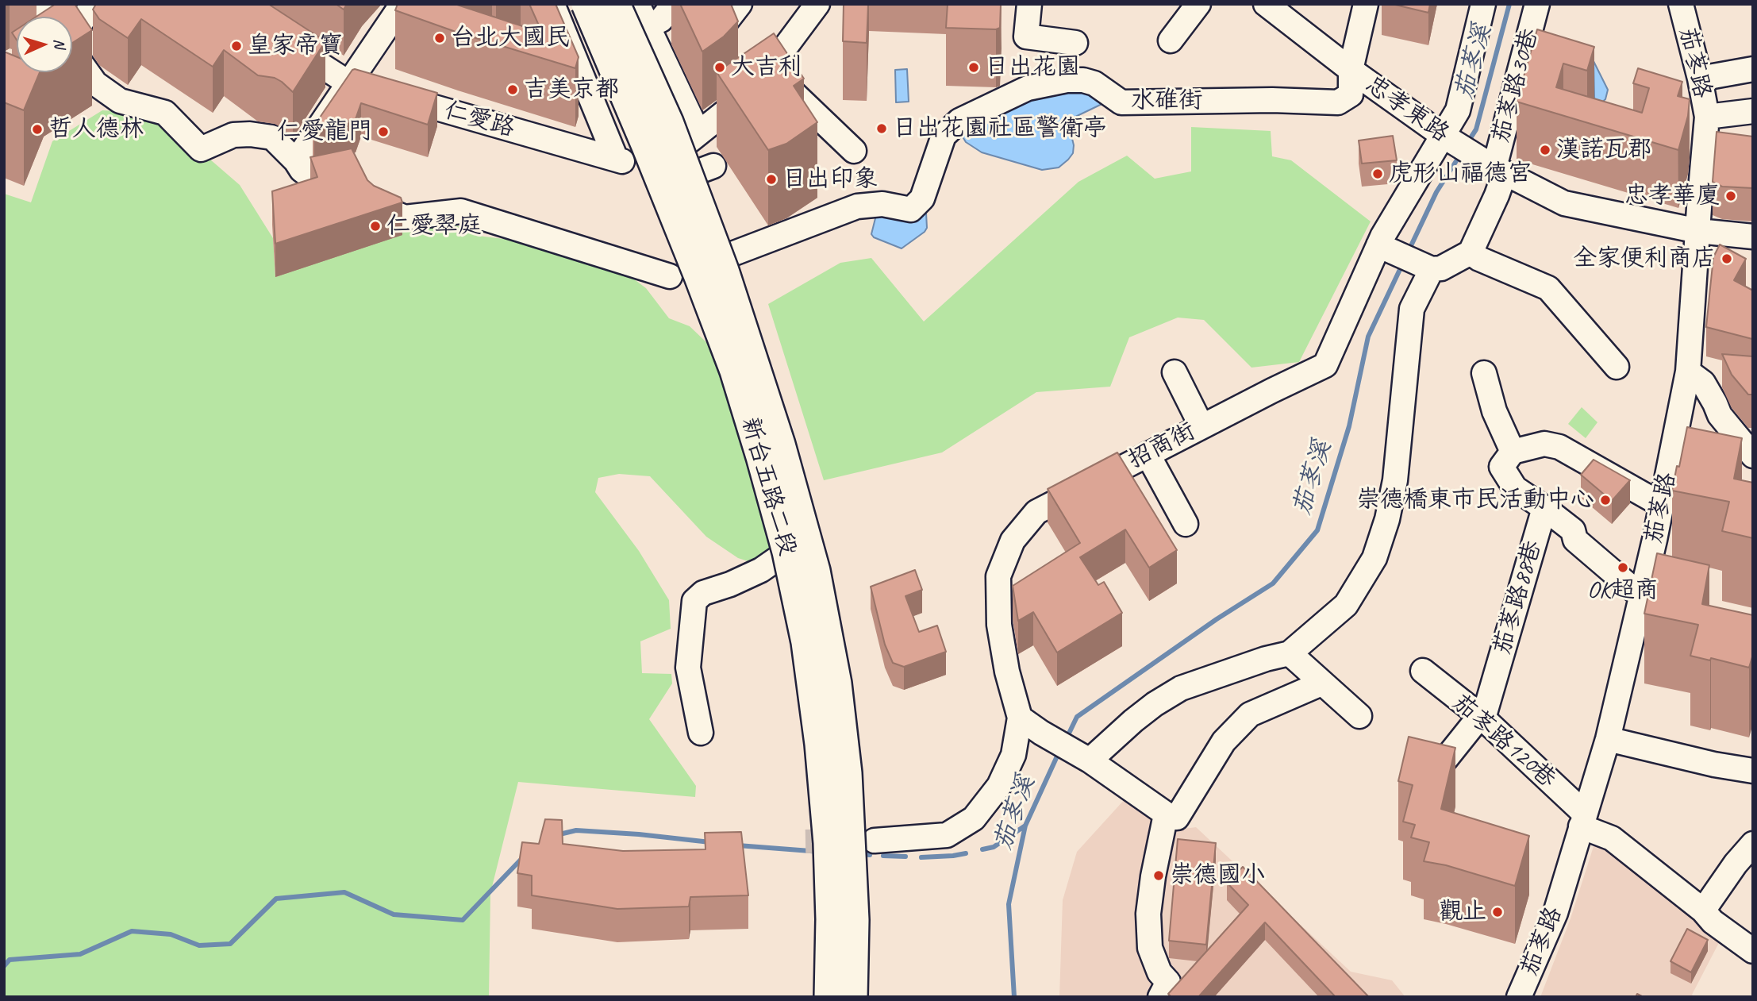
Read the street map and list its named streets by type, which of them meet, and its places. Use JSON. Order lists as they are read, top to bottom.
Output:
{
  "streets": {
    "main road": ["新台五路二段"],
    "street": [
      "茄苳路",
      "茄苳路30巷",
      "水碓街",
      "忠孝東路",
      "仁愛路",
      "招商街",
      "茄苳路88巷",
      "茄苳路120巷"
    ]
  },
  "crossings": [
    ["茄苳路", "忠孝東路"],
    ["茄苳路", "茄苳路88巷"],
    ["茄苳路", "茄苳路120巷"],
    ["茄苳路30巷", "忠孝東路"],
    ["水碓街", "忠孝東路"],
    ["忠孝東路", "招商街"],
    ["茄苳路88巷", "茄苳路120巷"]
  ],
  "water": ["茄苳溪"],
  "places": [
    "台北大國民",
    "皇家帝寶",
    "大吉利",
    "日出花園",
    "吉美京都",
    "日出花園社區警衛亭",
    "哲人德林",
    "仁愛龍門",
    "漢諾瓦郡",
    "虎形山福德宮",
    "日出印象",
    "忠孝華廈",
    "仁愛翠庭",
    "全家便利商店",
    "崇德橋東市民活動中心",
    "OK超商",
    "崇德國小",
    "觀止"
  ],
  "north": "right"
}
